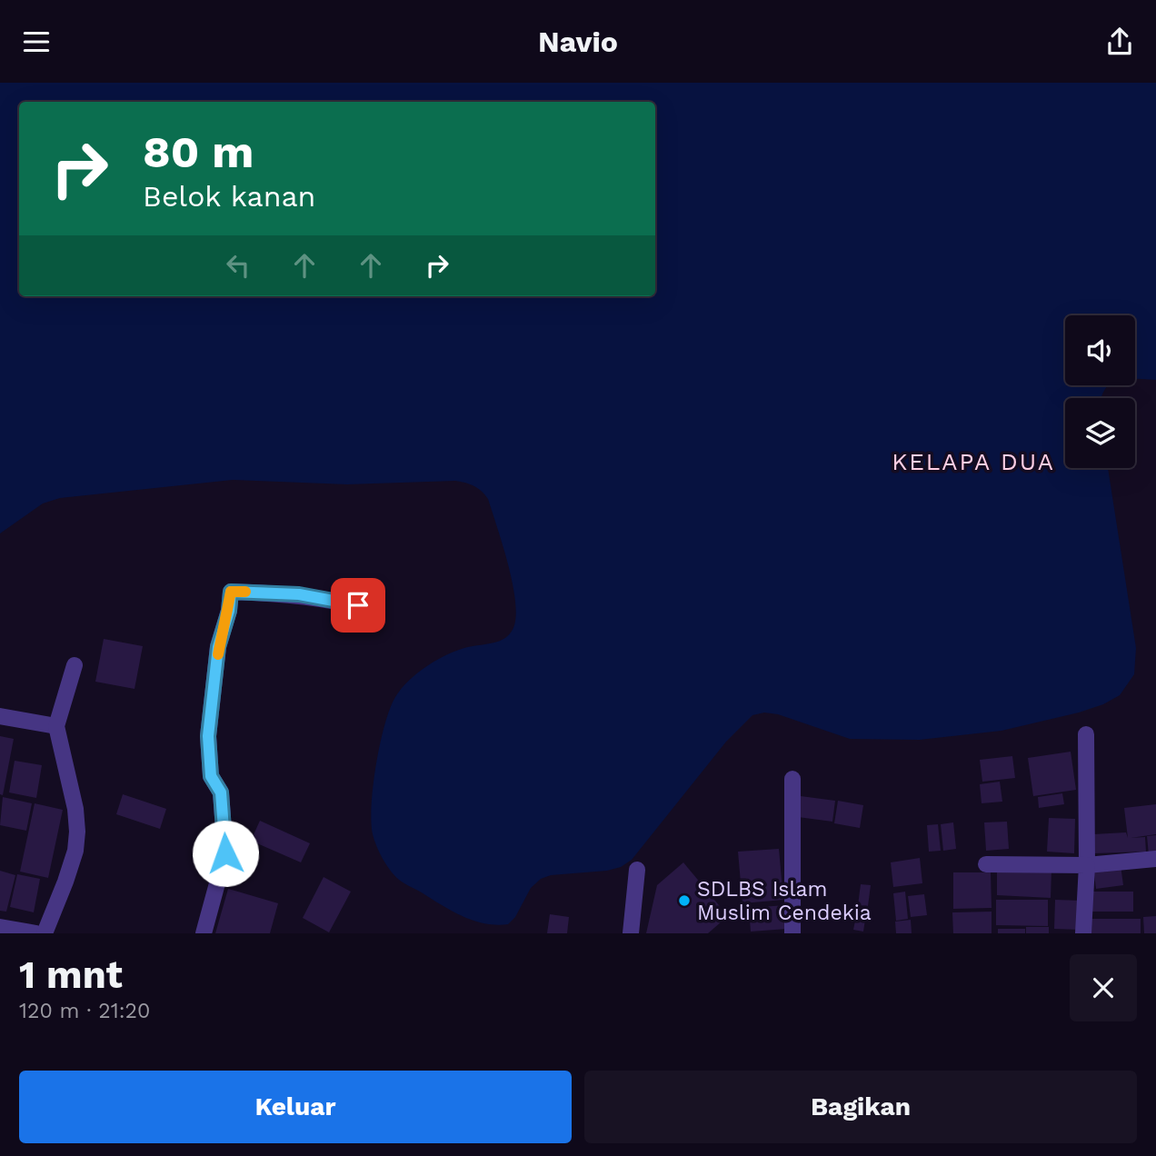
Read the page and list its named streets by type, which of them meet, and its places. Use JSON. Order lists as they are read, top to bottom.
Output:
{
  "districts": ["KELAPA DUA"],
  "places": ["SDLBS Islam Muslim Cendekia"],
  "page": {
    "header": "Navio",
    "turn": ["80 m", "Belok kanan"],
    "heading": ["1 mnt", "120 m · 21:20"],
    "buttons": ["Keluar", "Bagikan"]
  }
}
